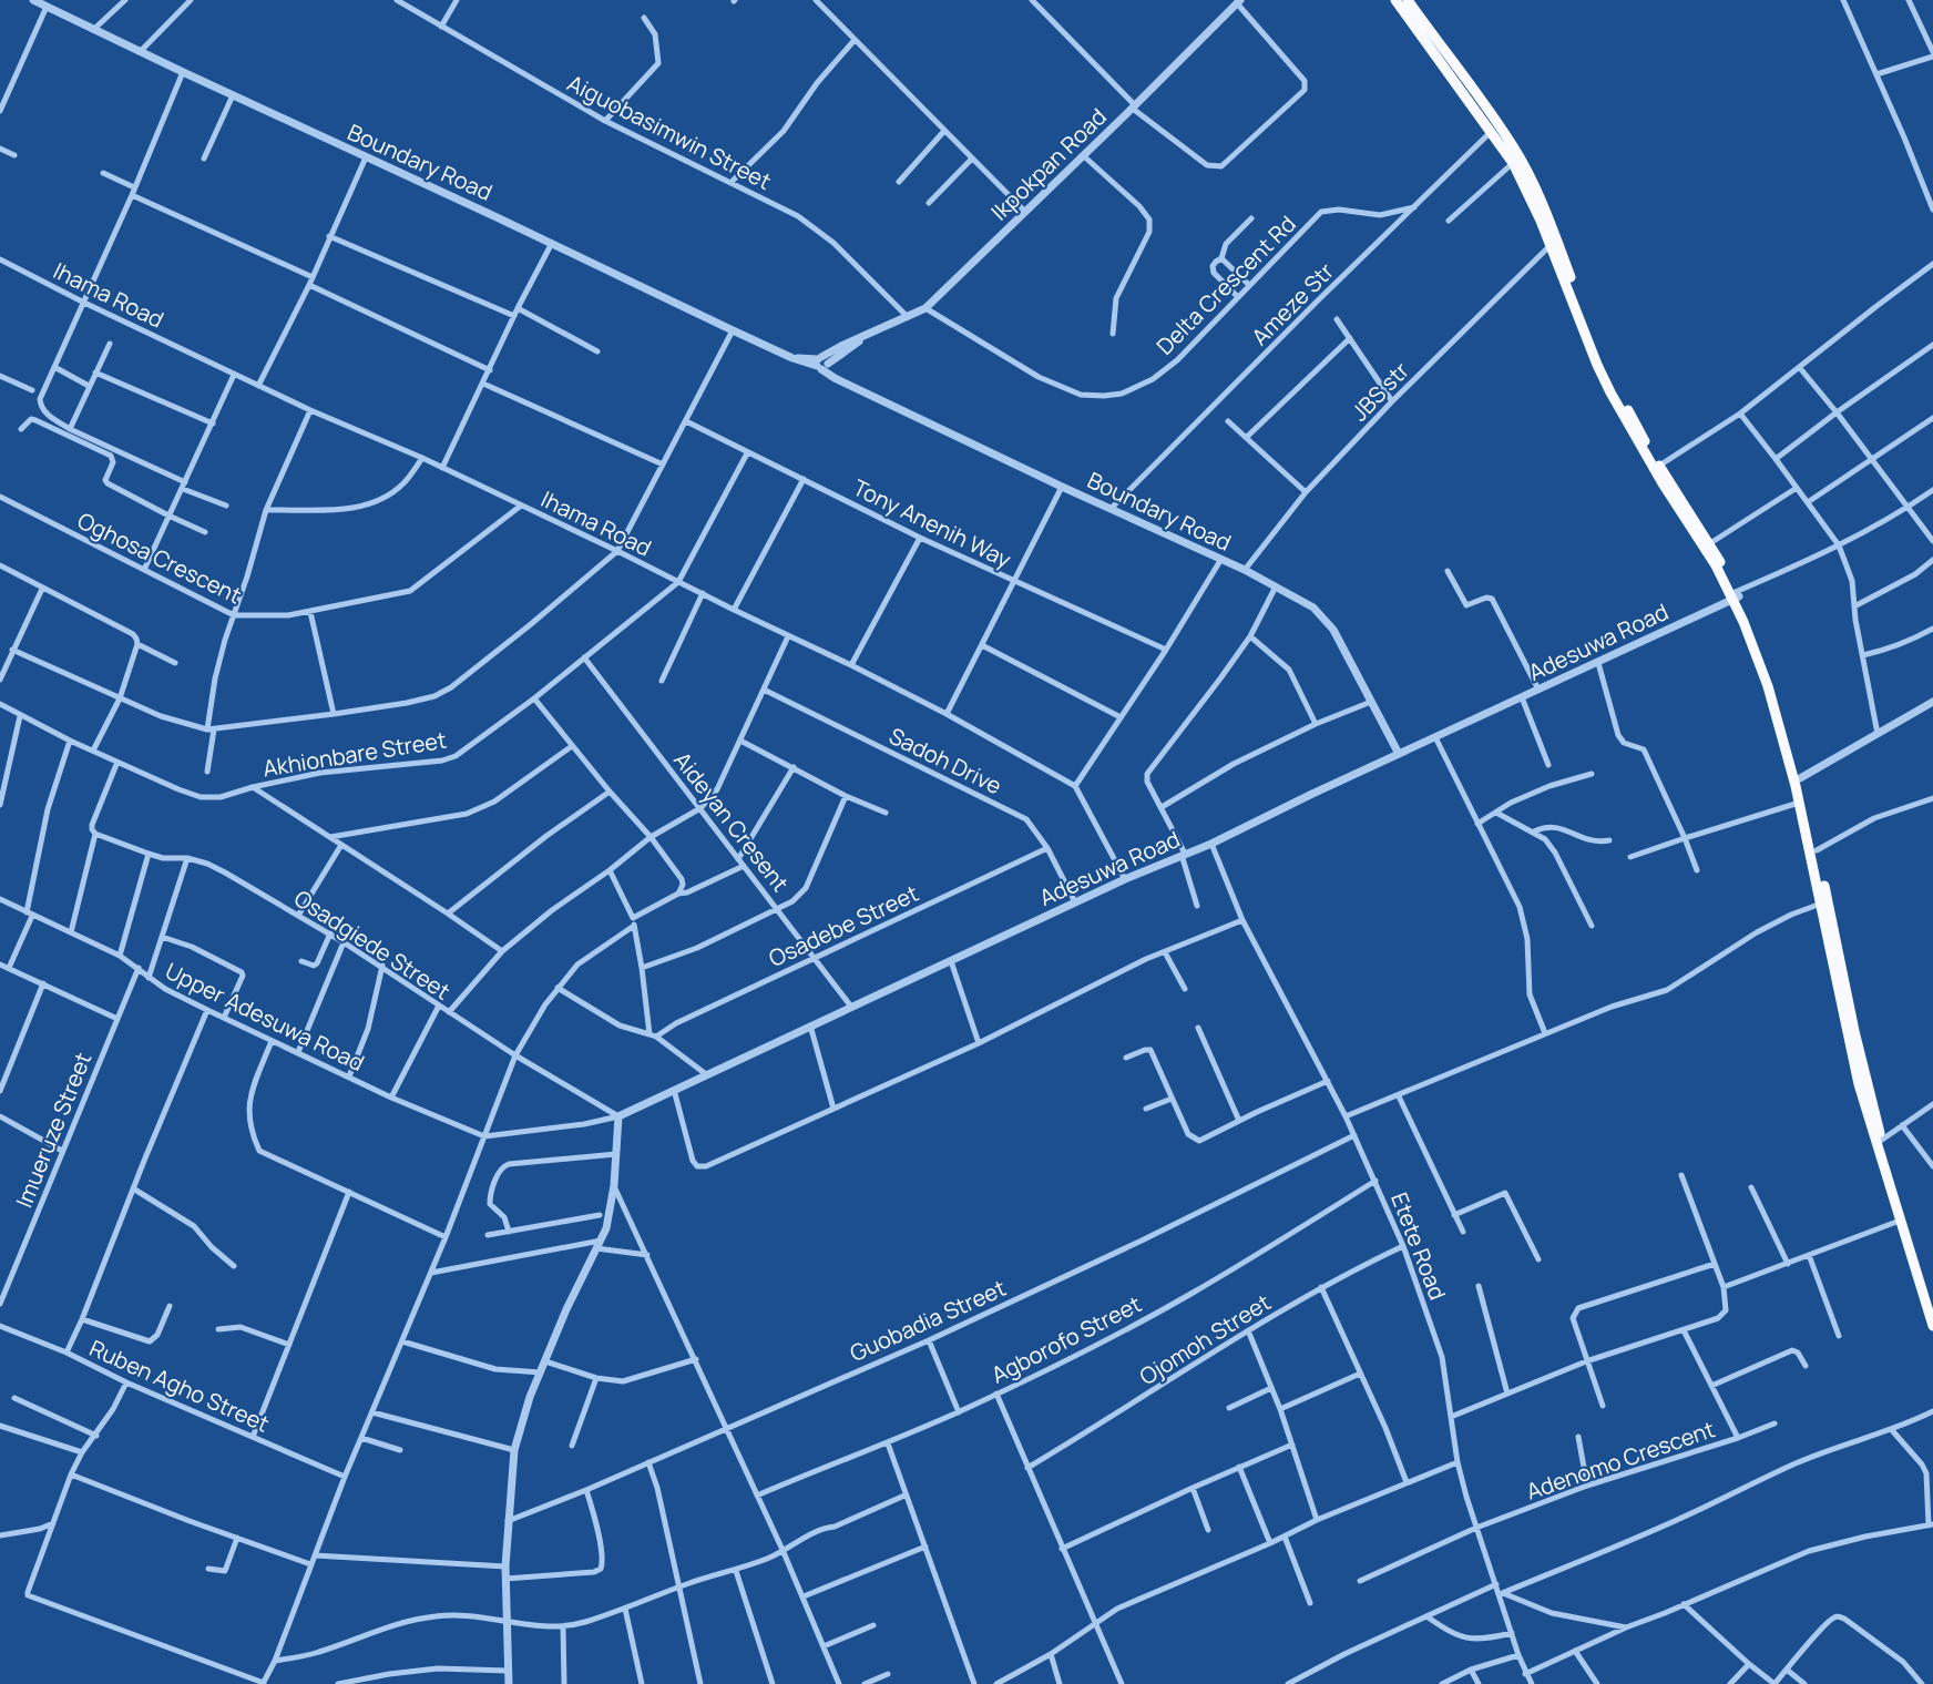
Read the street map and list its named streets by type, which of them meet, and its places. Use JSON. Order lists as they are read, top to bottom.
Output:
{
  "streets": {
    "street": [
      "Aiguobasimwin Street",
      "Boundary Road",
      "Ikpokpan Road",
      "Delta Crescent Rd",
      "Ihama Road",
      "Ameze Str",
      "JBS str",
      "Tony Anenih Way",
      "Oghosa Crescent",
      "Adesuwa Road",
      "Akhionbare Street",
      "Sadoh Drive",
      "Aideyan Cresent",
      "Osadebe Street",
      "Osadgiede Street",
      "Upper Adesuwa Road",
      "Imueruze Street",
      "Etete Road",
      "Guobadia Street",
      "Agborofo Street",
      "Ojomoh Street",
      "Ruben Agho Street",
      "Adenomo Crescent"
    ]
  },
  "crossings": [
    ["Aiguobasimwin Street", "Ikpokpan Road"],
    ["Boundary Road", "Ikpokpan Road"],
    ["Boundary Road", "Ameze Str"],
    ["Boundary Road", "JBS str"],
    ["Boundary Road", "Adesuwa Road"],
    ["Ikpokpan Road", "Delta Crescent Rd"],
    ["Delta Crescent Rd", "Ameze Str"],
    ["Ihama Road", "Oghosa Crescent"],
    ["Ihama Road", "Akhionbare Street"],
    ["Adesuwa Road", "Sadoh Drive"],
    ["Adesuwa Road", "Aideyan Cresent"],
    ["Adesuwa Road", "Osadgiede Street"],
    ["Adesuwa Road", "Upper Adesuwa Road"],
    ["Adesuwa Road", "Etete Road"],
    ["Akhionbare Street", "Aideyan Cresent"],
    ["Sadoh Drive", "Osadebe Street"],
    ["Aideyan Cresent", "Osadebe Street"],
    ["Upper Adesuwa Road", "Imueruze Street"],
    ["Etete Road", "Guobadia Street"],
    ["Etete Road", "Agborofo Street"],
    ["Etete Road", "Ojomoh Street"],
    ["Etete Road", "Adenomo Crescent"]
  ]
}
